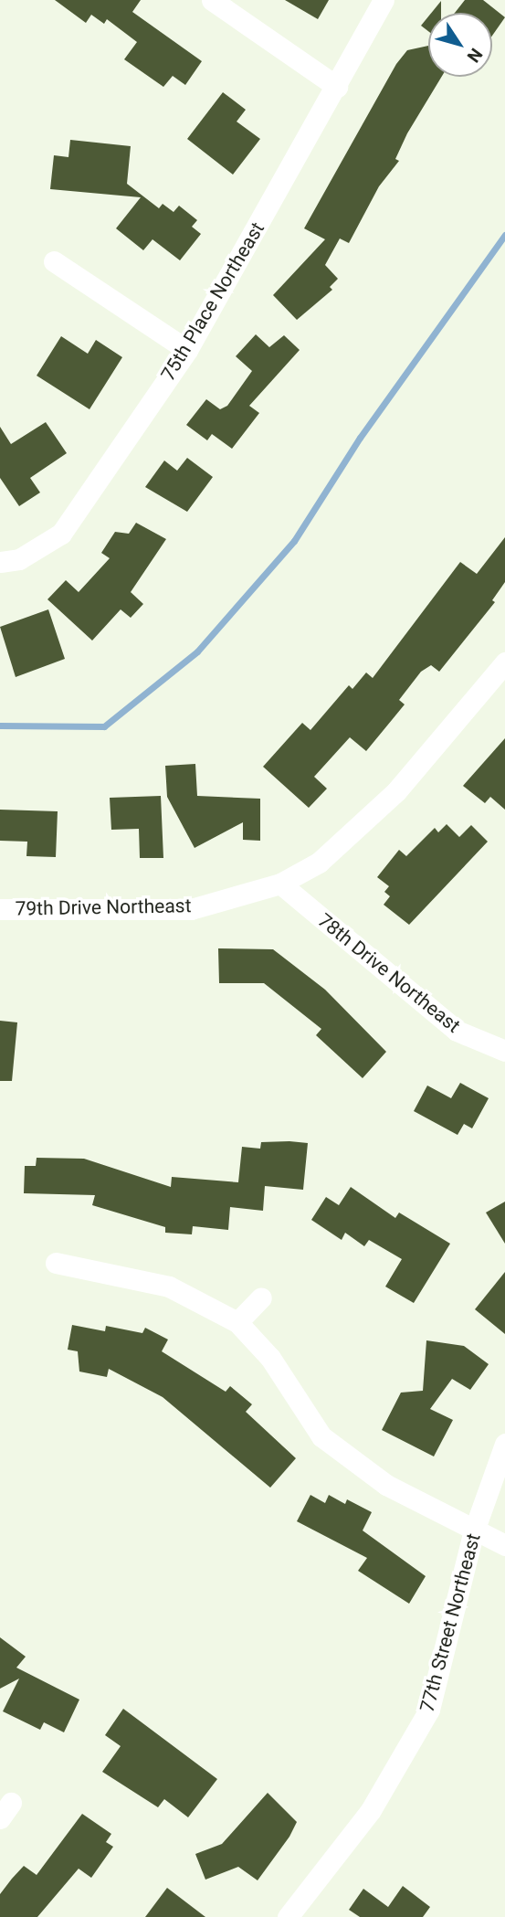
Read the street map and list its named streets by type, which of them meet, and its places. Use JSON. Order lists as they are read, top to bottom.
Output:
{
  "streets": {
    "street": [
      "75th Place Northeast",
      "79th Drive Northeast",
      "78th Drive Northeast",
      "77th Street Northeast"
    ]
  },
  "crossings": [
    ["79th Drive Northeast", "78th Drive Northeast"]
  ],
  "north": "bottom right"
}
